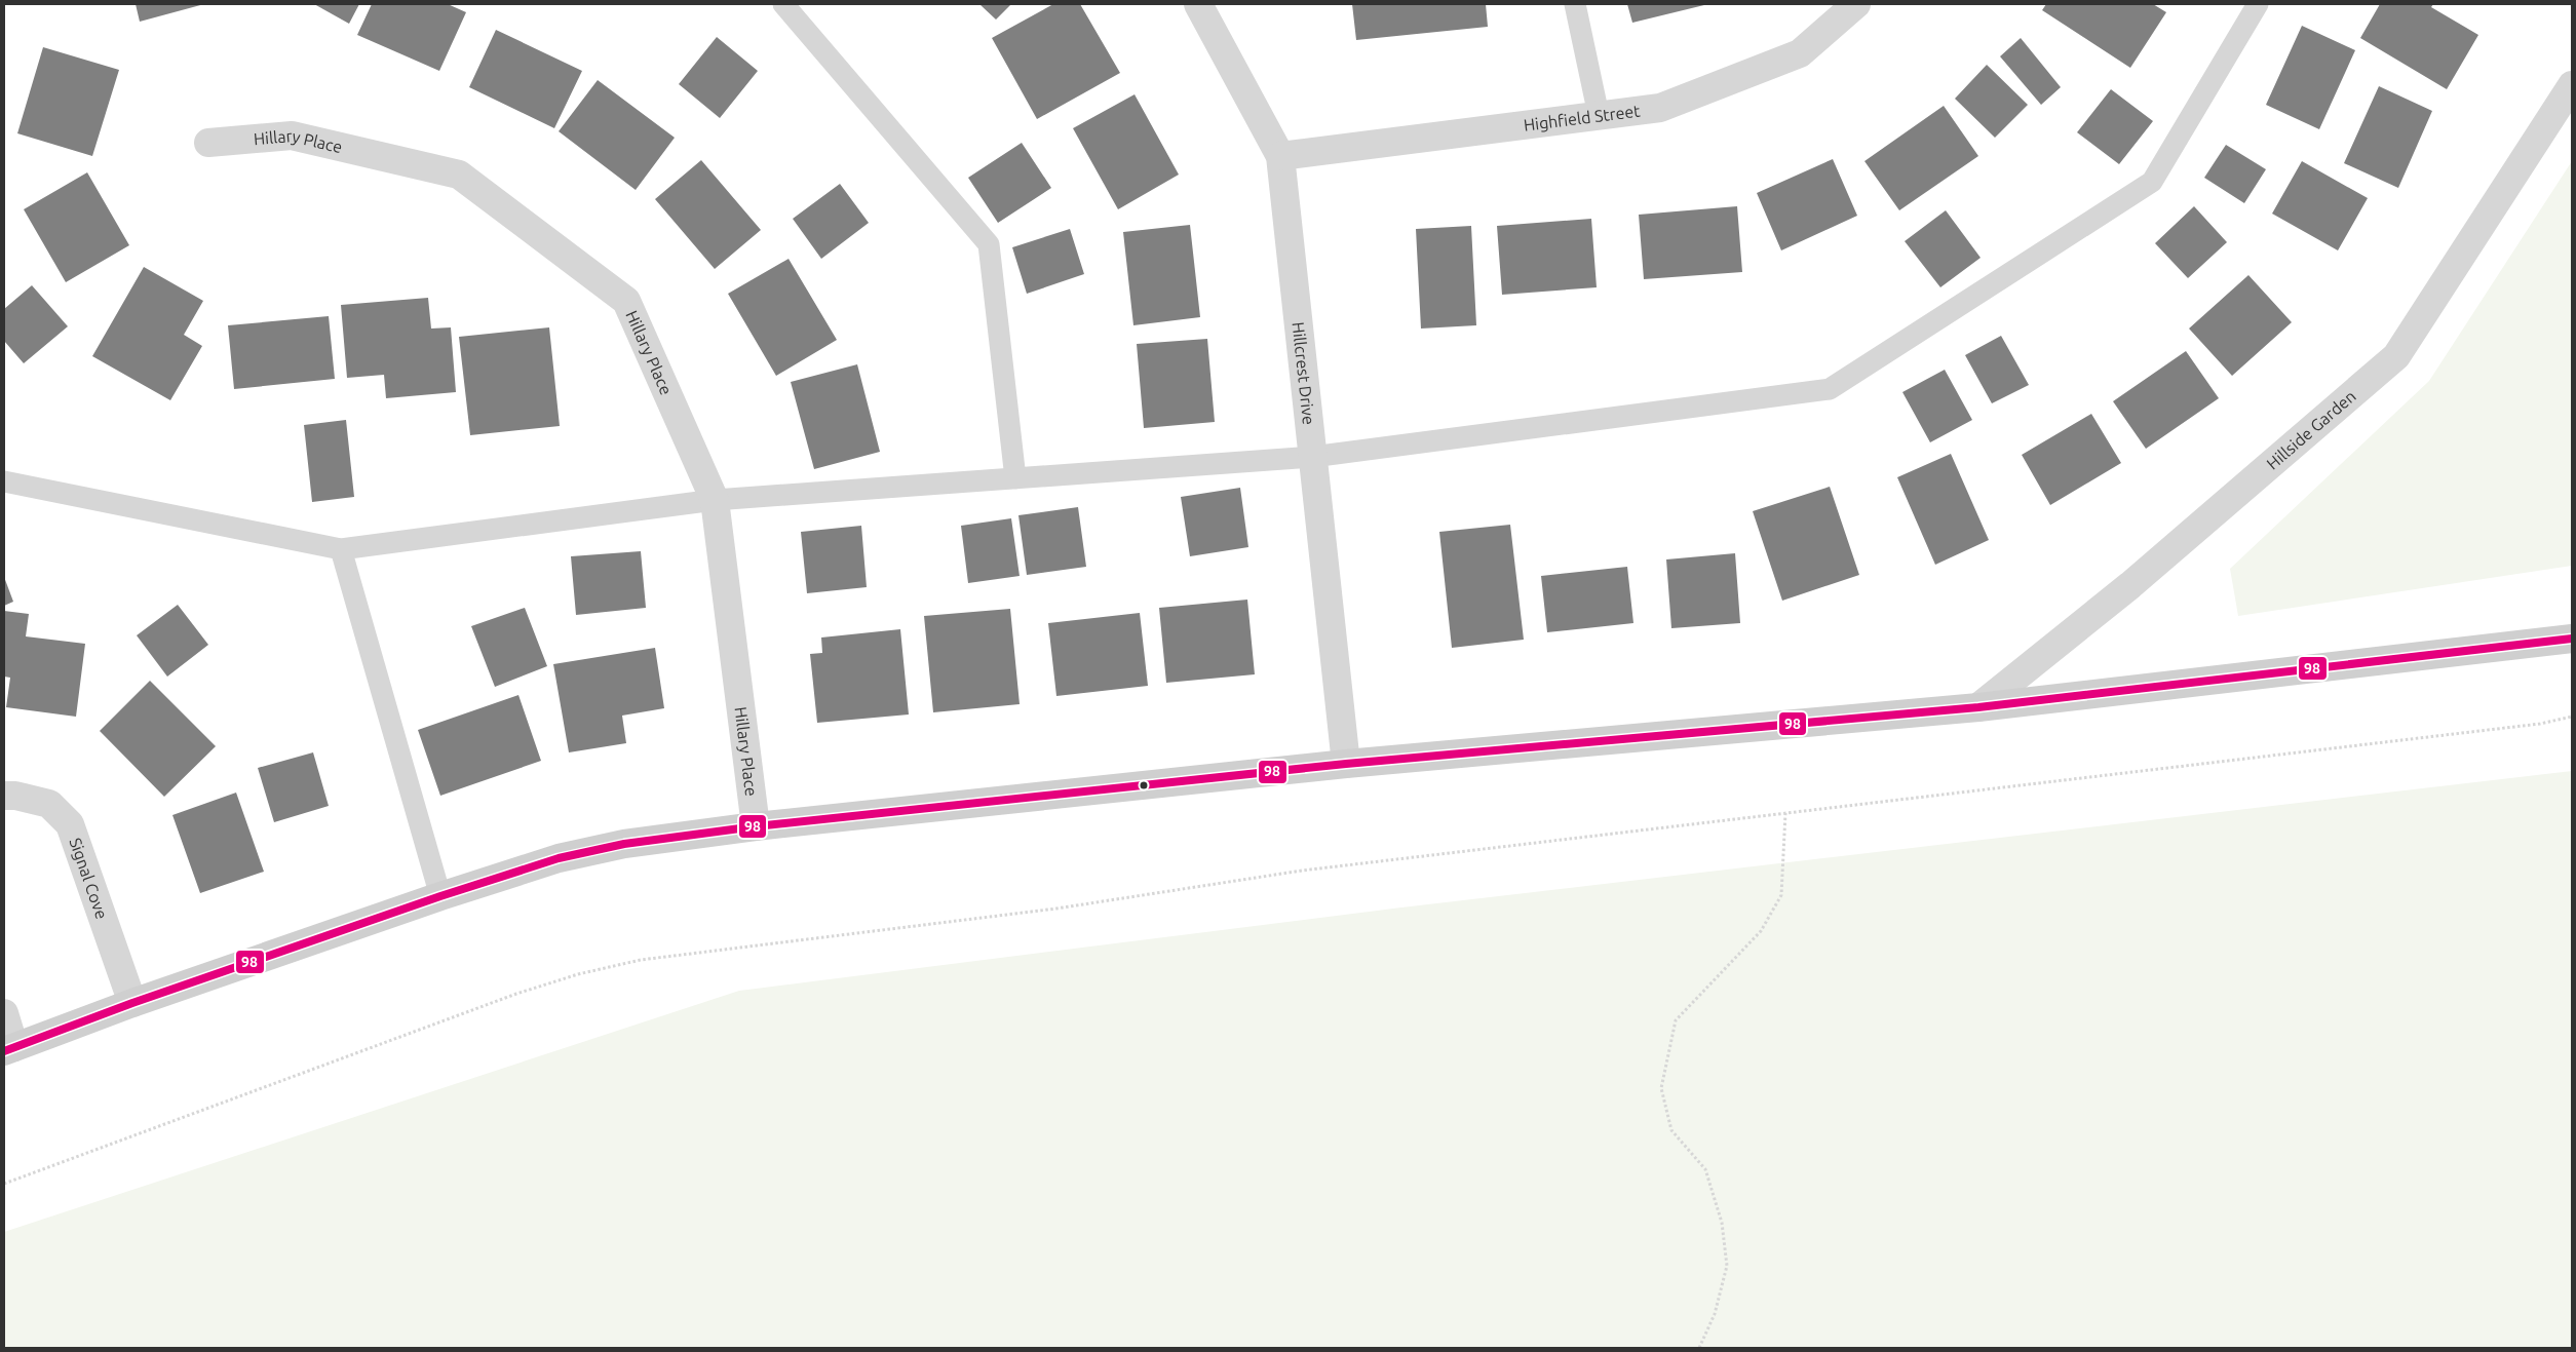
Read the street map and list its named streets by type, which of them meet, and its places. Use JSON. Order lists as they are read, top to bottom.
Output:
{
  "streets": {
    "street": [
      "Highfield Street",
      "Hillary Place",
      "Hillcrest Drive",
      "Hillside Garden",
      "Signal Cove"
    ]
  },
  "crossings": [
    ["Highfield Street", "Hillcrest Drive"]
  ],
  "lines": ["transit line 98"]
}
